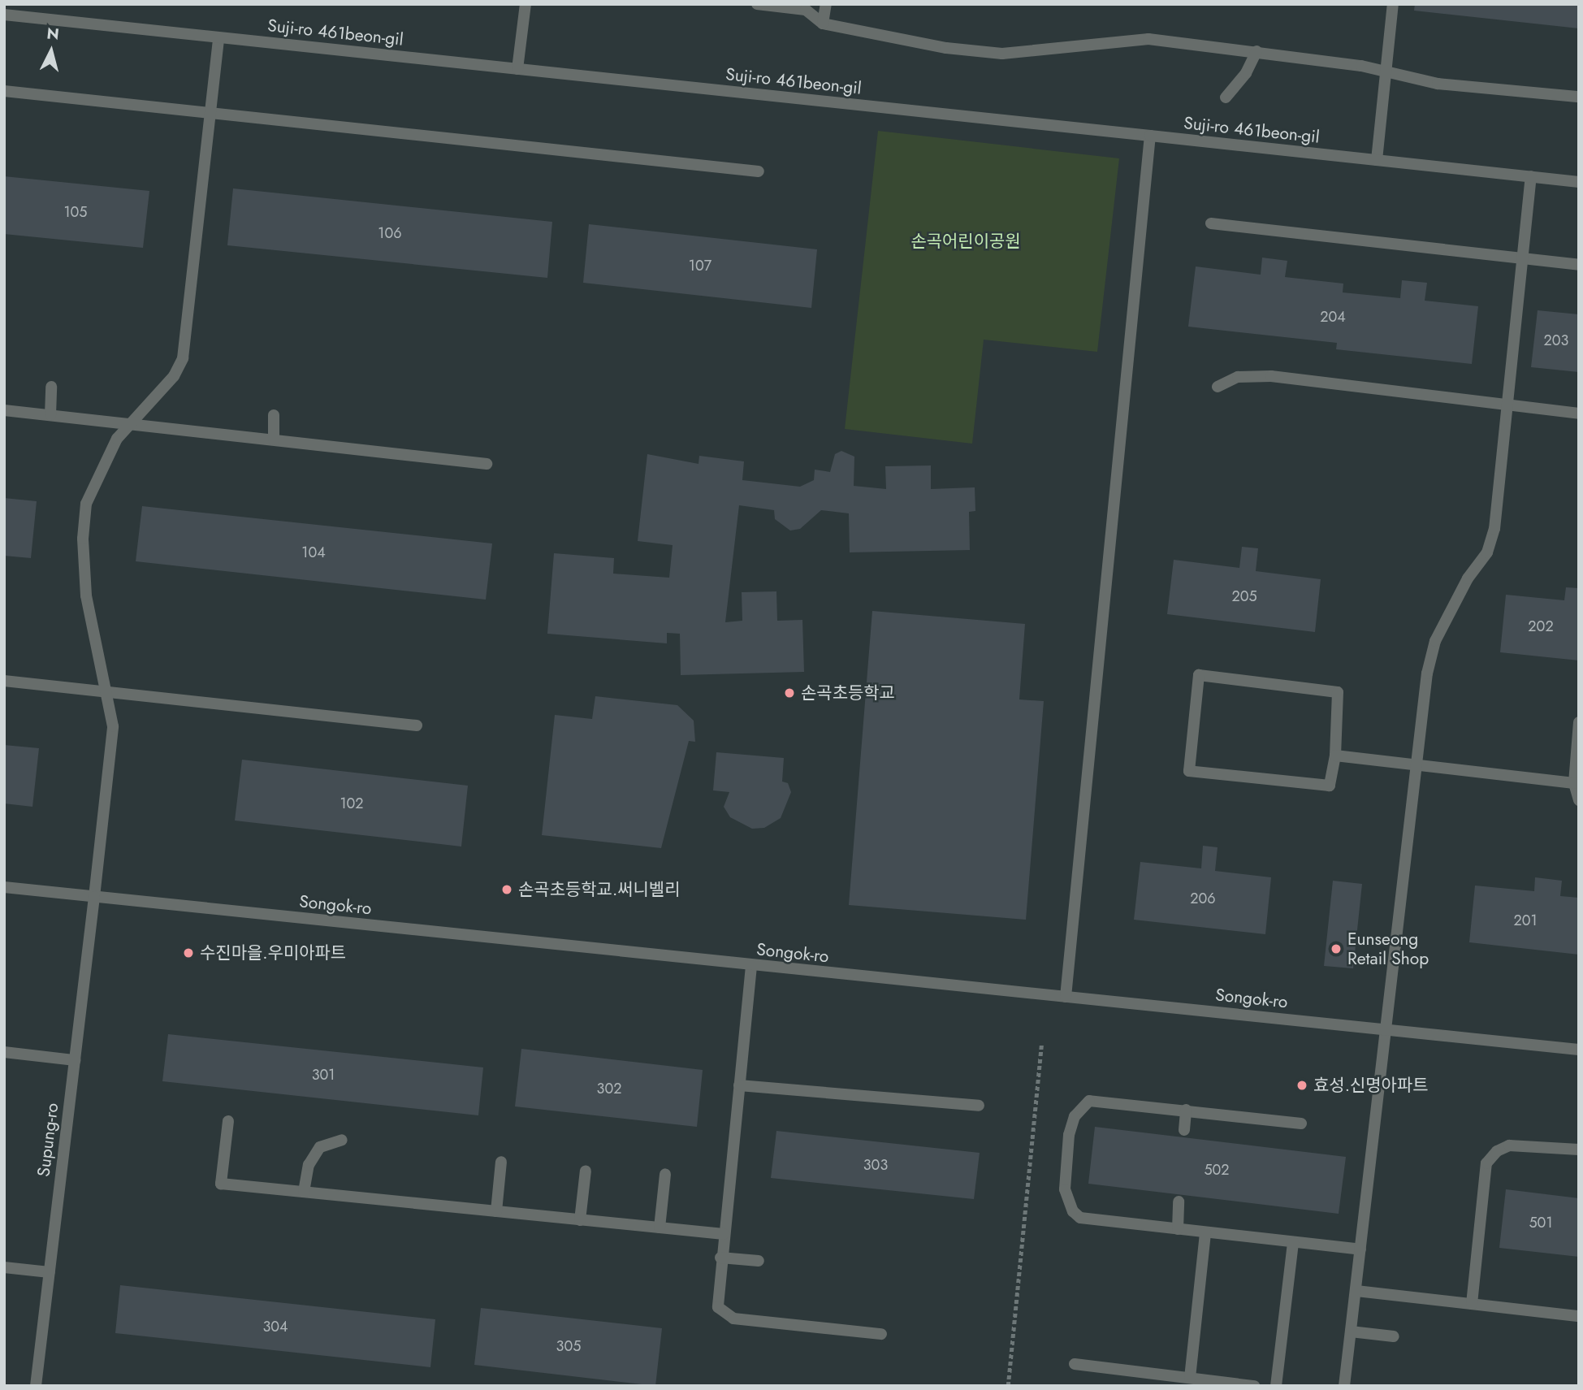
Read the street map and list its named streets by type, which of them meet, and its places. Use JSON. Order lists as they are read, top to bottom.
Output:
{
  "streets": {
    "street": ["Suji-ro 461beon-gil", "Songok-ro", "Supung-ro"]
  },
  "crossings": [
    ["Suji-ro 461beon-gil", "Supung-ro"],
    ["Songok-ro", "Supung-ro"]
  ],
  "parks": ["손곡어린이공원"],
  "places": [
    "손곡초등학교",
    "손곡초등학교.써니벨리",
    "Eunseong Retail Shop",
    "수진마을.우미아파트",
    "효성.신명아파트"
  ],
  "house_numbers": [
    "105",
    "106",
    "107",
    "204",
    "203",
    "104",
    "205",
    "202",
    "102",
    "206",
    "201",
    "301",
    "302",
    "303",
    "502",
    "501",
    "304",
    "305"
  ],
  "north": "top"
}
